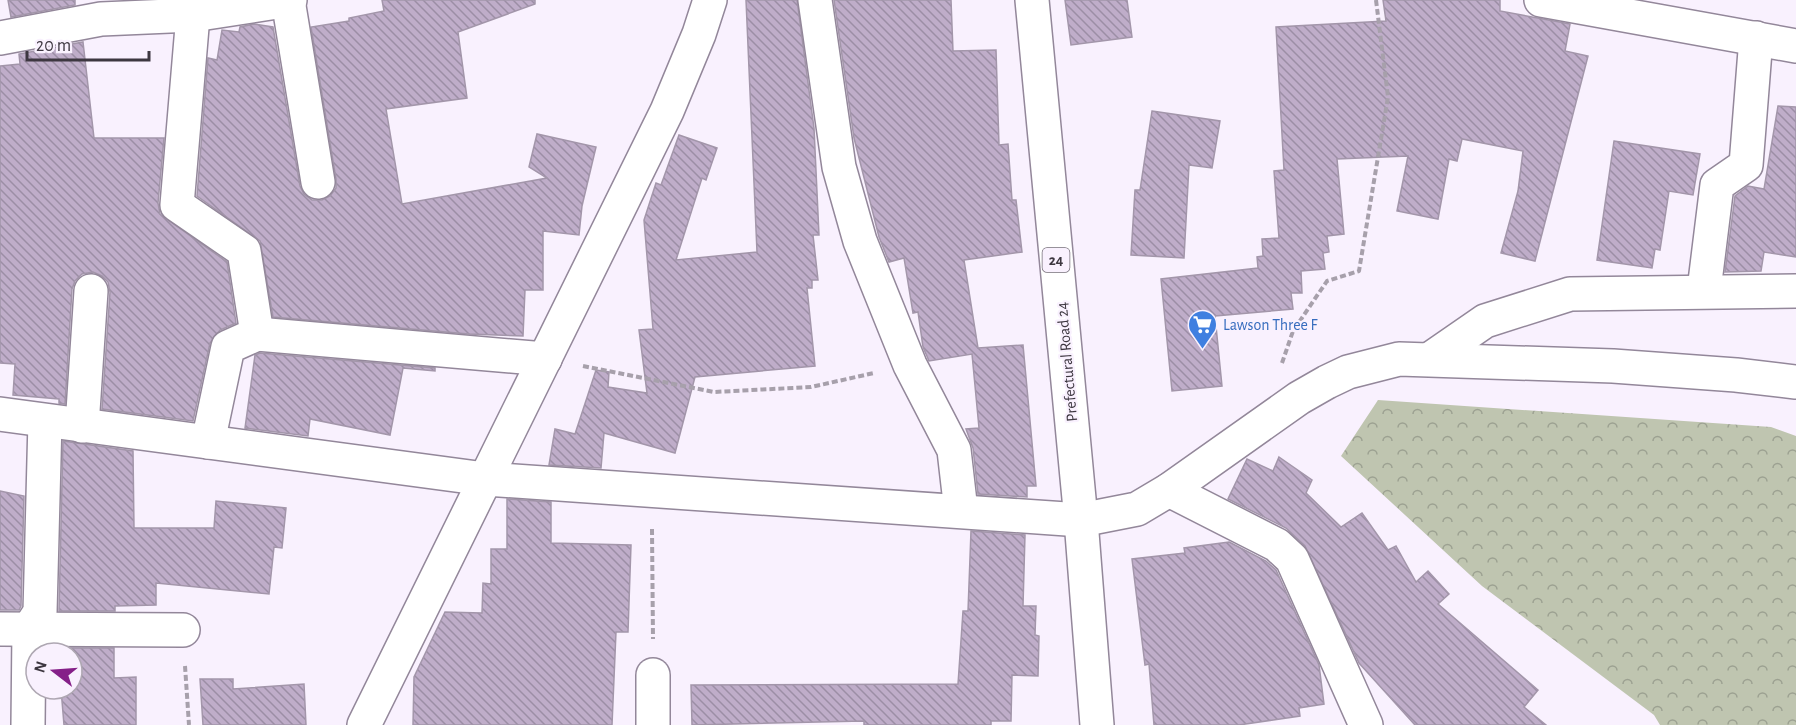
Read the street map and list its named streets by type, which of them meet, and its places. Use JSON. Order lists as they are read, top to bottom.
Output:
{
  "streets": {
    "street": ["24", "Prefectural Road 24"]
  },
  "places": {
    "supermarket": ["Lawson Three F"]
  },
  "scale_bar": "20 m",
  "north": "left"
}
